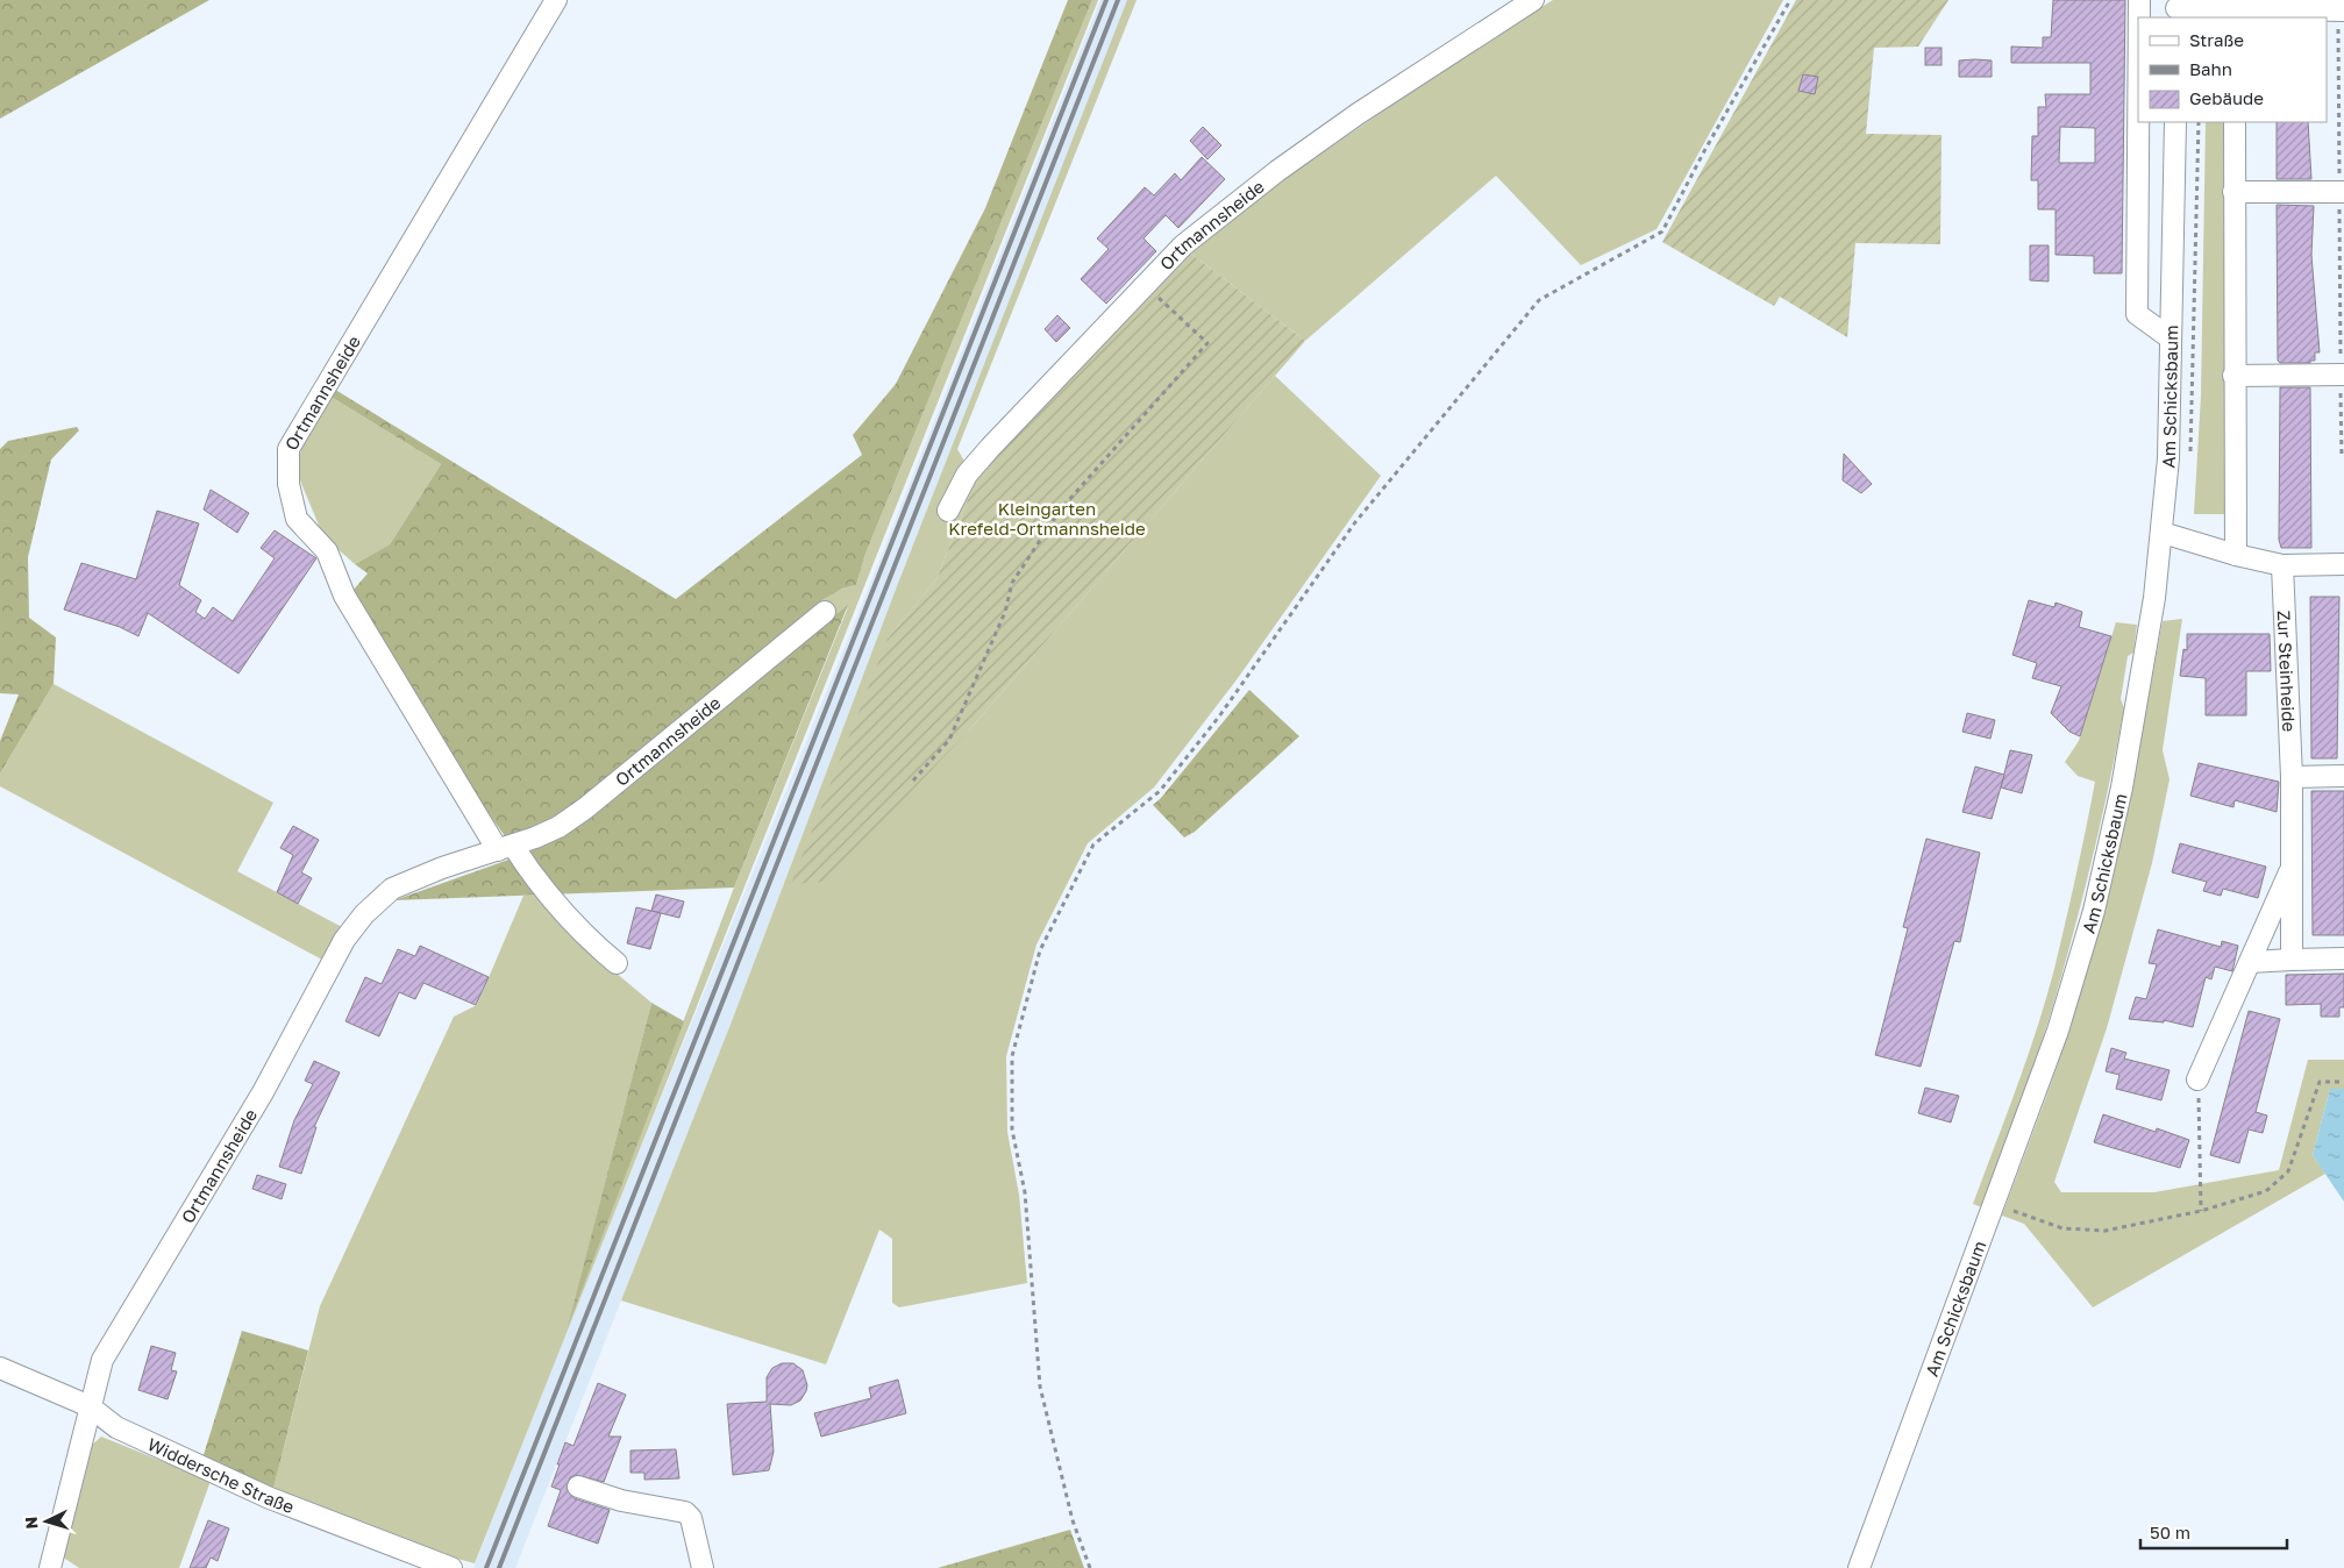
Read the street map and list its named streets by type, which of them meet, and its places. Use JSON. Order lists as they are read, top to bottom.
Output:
{
  "streets": {
    "street": [
      "Ortmannsheide",
      "Am Schicksbaum",
      "Zur Steinheide",
      "Widdersche Straße"
    ]
  },
  "crossings": [
    ["Ortmannsheide", "Widdersche Straße"]
  ],
  "parks": ["Kleingarten Krefeld-Ortmannsheide"],
  "legend": ["Straße", "Bahn", "Gebäude"],
  "scale_bar": "50 m",
  "north": "left"
}
